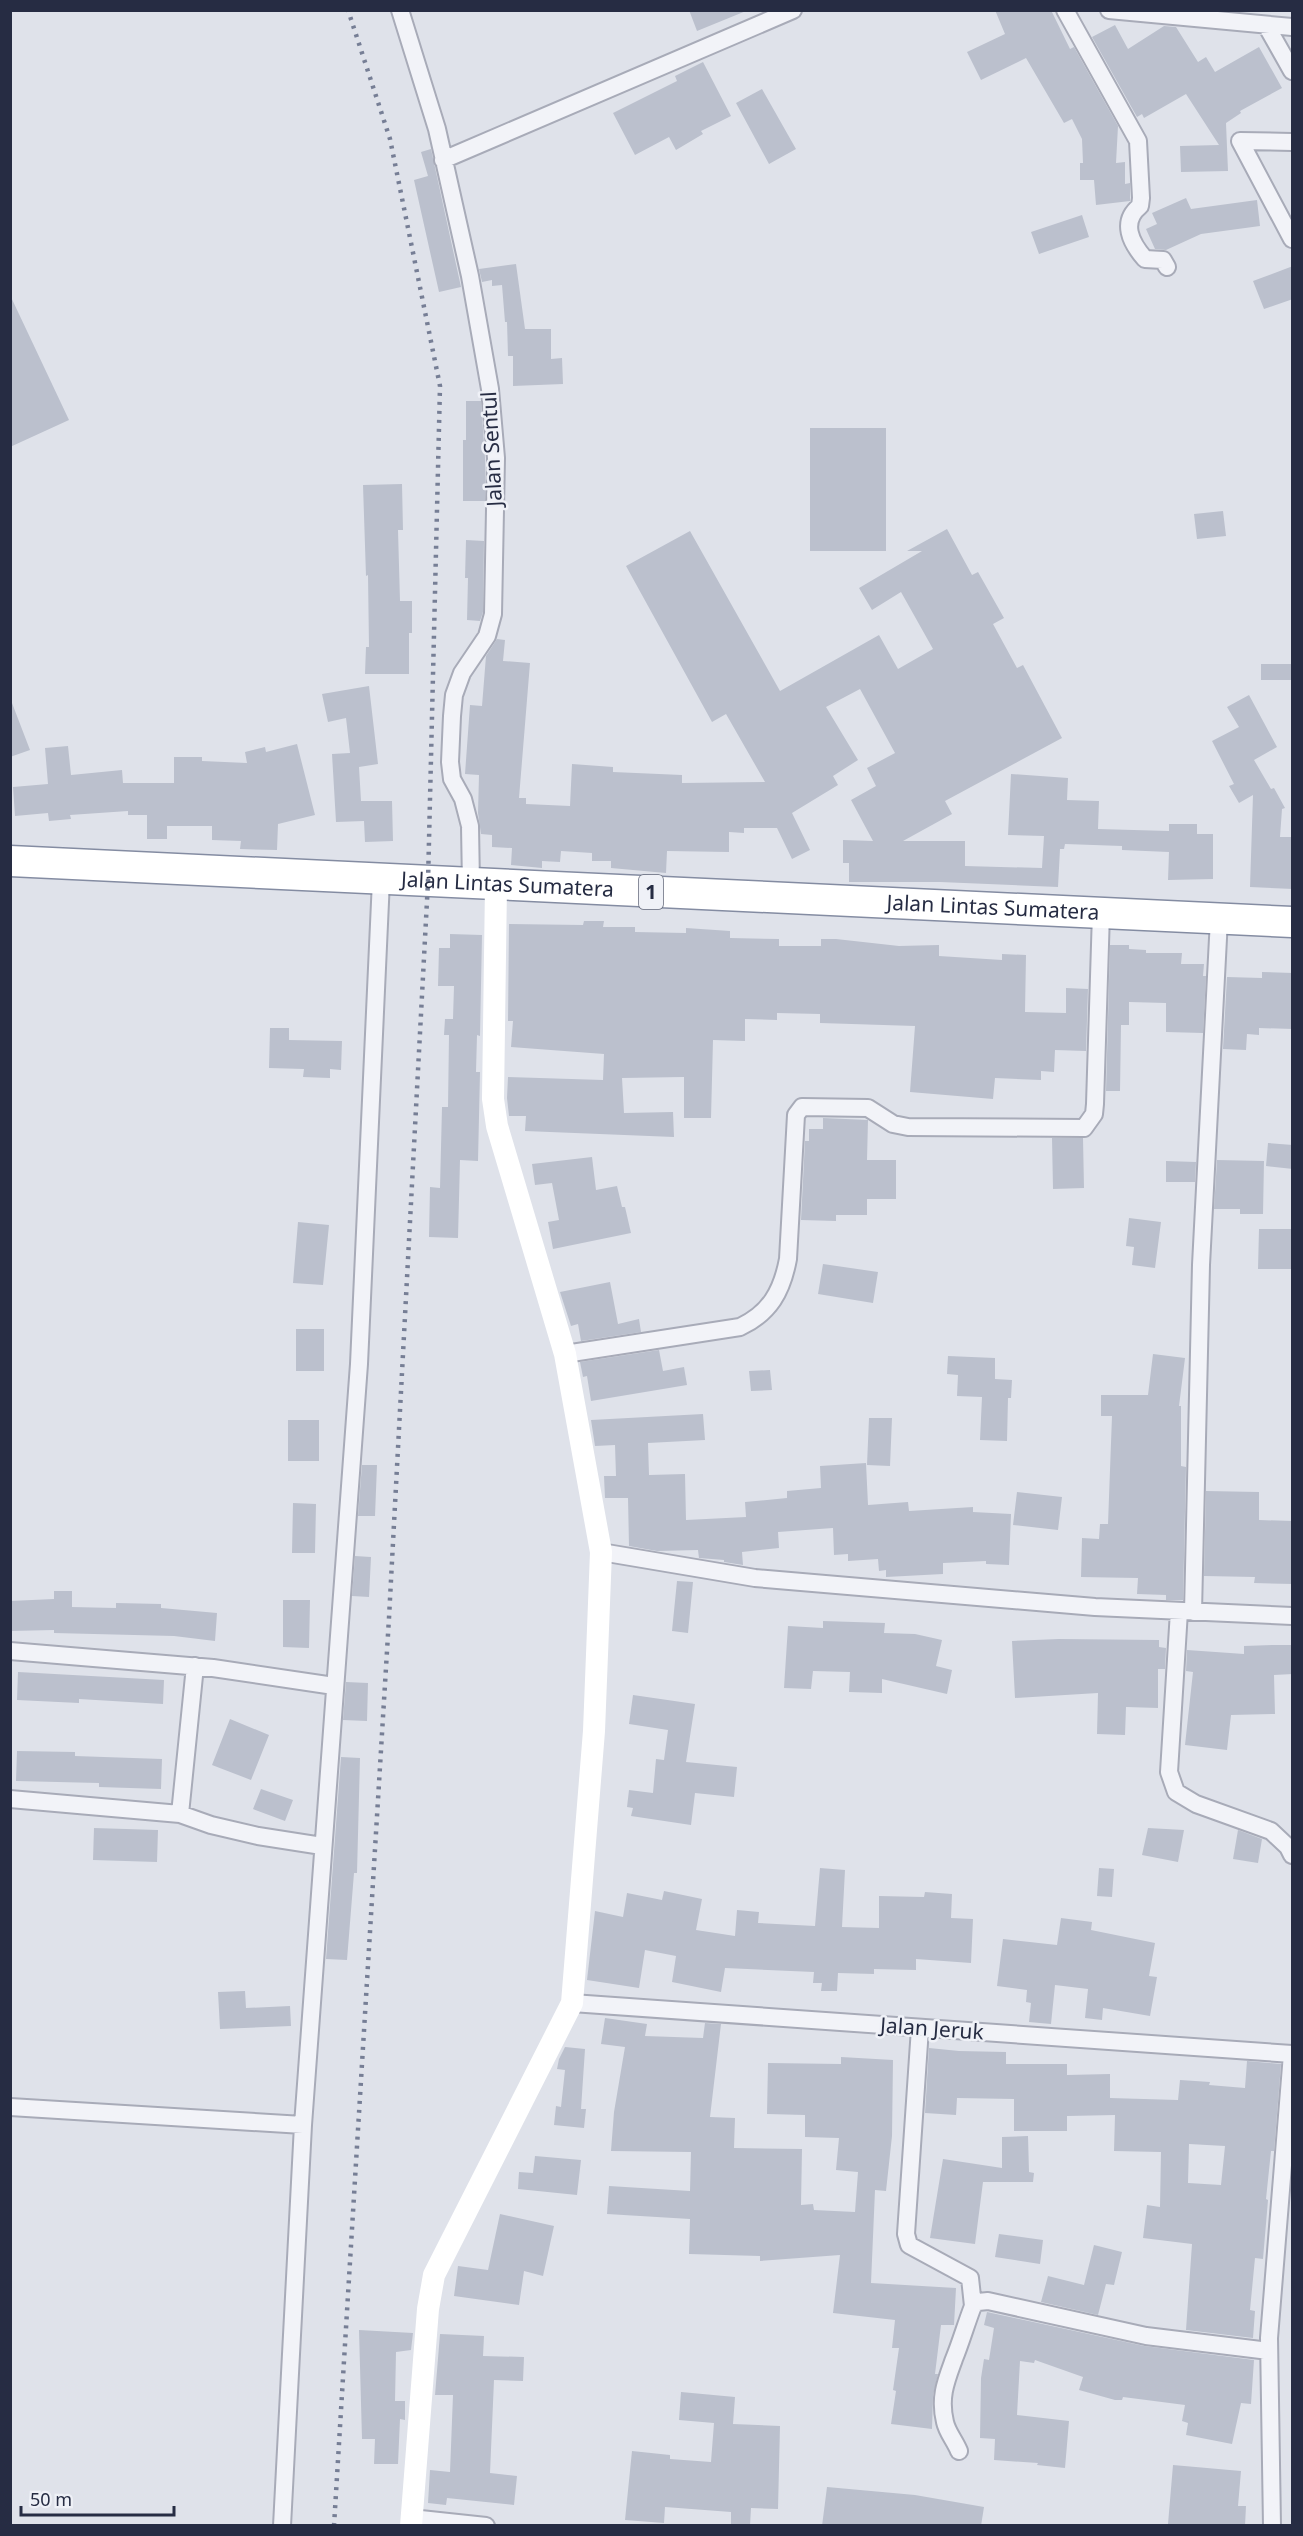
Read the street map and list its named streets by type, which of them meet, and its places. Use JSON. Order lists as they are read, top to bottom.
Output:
{
  "streets": {
    "highway": ["Jalan Lintas Sumatera", "1"],
    "street": ["Jalan Sentul", "Jalan Jeruk"]
  },
  "crossings": [
    ["Jalan Sentul", "Jalan Lintas Sumatera"]
  ],
  "scale_bar": "50 m"
}
